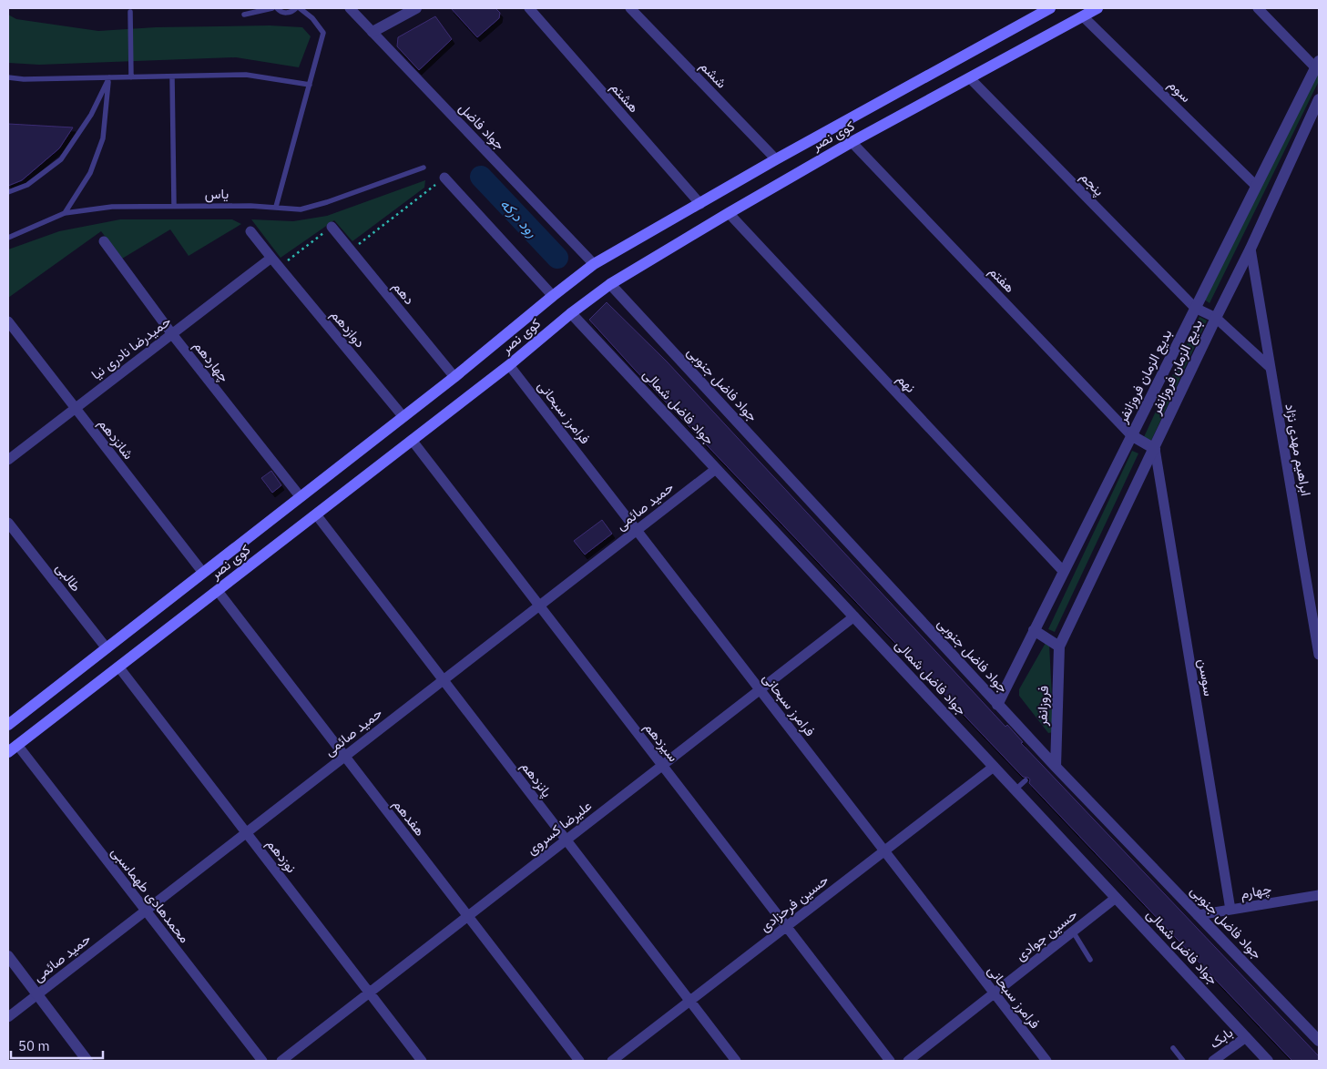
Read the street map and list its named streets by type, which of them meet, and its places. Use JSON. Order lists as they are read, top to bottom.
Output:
{
  "streets": {
    "main road": ["کوی نصر"],
    "street": [
      "ششم",
      "سوم",
      "هشتم",
      "جواد فاضل",
      "پنجم",
      "هفتم",
      "دهم",
      "دوازدهم",
      "حمیدرضا نادری نیا",
      "چهاردهم",
      "بدیع الزمان فروزانفر",
      "بدیع‌ الزمان فروزانفر",
      "نهم",
      "جواد فاضل جنوبی",
      "جواد فاضل شمالی",
      "فرامرز سبحانی",
      "شانزدهم",
      "ابراهیم مهدی نژاد",
      "حمید صائمی",
      "طالبی",
      "سوسن",
      "فروزانفر",
      "سیزدهم",
      "پانزدهم",
      "هفدهم",
      "علیرضا کسروی",
      "نوزدهم",
      "چهارم",
      "محمدهادی طهماسبی",
      "حسین فرحزادی",
      "حسین جوادی",
      "بابک"
    ],
    "lane": ["یاس"]
  },
  "crossings": [
    ["ششم", "کوی نصر"],
    ["سوم", "کوی نصر"],
    ["سوم", "بدیع‌ الزمان فروزانفر"],
    ["هشتم", "کوی نصر"],
    ["جواد فاضل", "کوی نصر"],
    ["کوی نصر", "پنجم"],
    ["کوی نصر", "هفتم"],
    ["کوی نصر", "دهم"],
    ["کوی نصر", "دوازدهم"],
    ["کوی نصر", "چهاردهم"],
    ["کوی نصر", "نهم"],
    ["کوی نصر", "جواد فاضل جنوبی"],
    ["کوی نصر", "جواد فاضل شمالی"],
    ["کوی نصر", "فرامرز سبحانی"],
    ["کوی نصر", "شانزدهم"],
    ["کوی نصر", "طالبی"],
    ["کوی نصر", "سیزدهم"],
    ["کوی نصر", "پانزدهم"],
    ["کوی نصر", "هفدهم"],
    ["کوی نصر", "نوزدهم"],
    ["کوی نصر", "محمدهادی طهماسبی"],
    ["پنجم", "بدیع‌ الزمان فروزانفر"],
    ["هفتم", "بدیع‌ الزمان فروزانفر"],
    ["دوازدهم", "حمیدرضا نادری نیا"],
    ["حمیدرضا نادری نیا", "چهاردهم"],
    ["حمیدرضا نادری نیا", "شانزدهم"],
    ["بدیع الزمان فروزانفر", "ابراهیم مهدی نژاد"],
    ["بدیع الزمان فروزانفر", "سوسن"],
    ["بدیع الزمان فروزانفر", "فروزانفر"],
    ["بدیع‌ الزمان فروزانفر", "نهم"],
    ["بدیع‌ الزمان فروزانفر", "جواد فاضل جنوبی"],
    ["جواد فاضل جنوبی", "فروزانفر"],
    ["جواد فاضل جنوبی", "چهارم"],
    ["جواد فاضل شمالی", "حمید صائمی"],
    ["جواد فاضل شمالی", "علیرضا کسروی"],
    ["جواد فاضل شمالی", "حسین فرحزادی"],
    ["جواد فاضل شمالی", "حسین جوادی"],
    ["جواد فاضل شمالی", "بابک"],
    ["فرامرز سبحانی", "حمید صائمی"],
    ["فرامرز سبحانی", "علیرضا کسروی"],
    ["فرامرز سبحانی", "حسین فرحزادی"],
    ["فرامرز سبحانی", "حسین جوادی"],
    ["حمید صائمی", "سیزدهم"],
    ["حمید صائمی", "پانزدهم"],
    ["حمید صائمی", "هفدهم"],
    ["حمید صائمی", "نوزدهم"],
    ["حمید صائمی", "محمدهادی طهماسبی"],
    ["سوسن", "چهارم"],
    ["سیزدهم", "علیرضا کسروی"],
    ["سیزدهم", "حسین فرحزادی"],
    ["پانزدهم", "علیرضا کسروی"],
    ["پانزدهم", "حسین فرحزادی"],
    ["هفدهم", "علیرضا کسروی"],
    ["علیرضا کسروی", "نوزدهم"]
  ],
  "water": ["رود درکه"],
  "scale_bar": "50 m"
}
